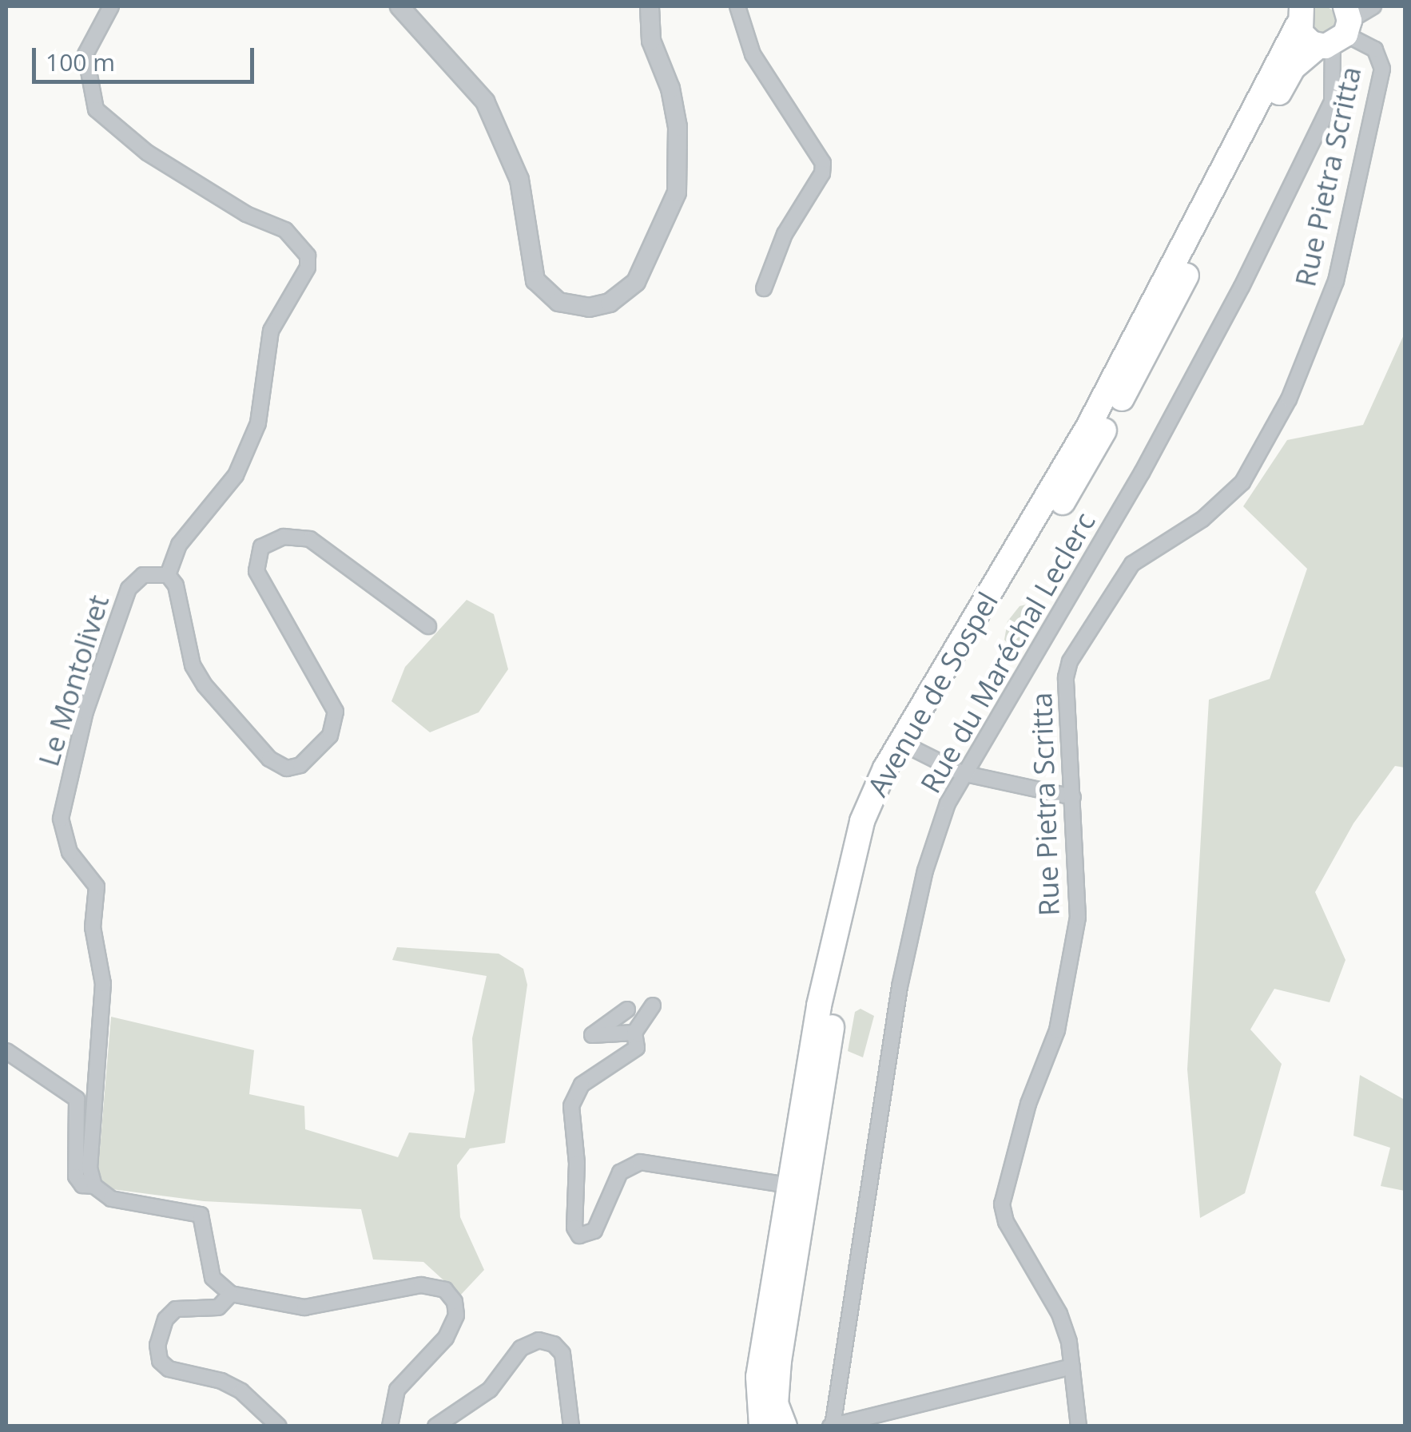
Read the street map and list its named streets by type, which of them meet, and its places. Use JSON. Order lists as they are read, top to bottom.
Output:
{
  "streets": {
    "main road": ["Avenue de Sospel"],
    "street": ["Rue Pietra Scritta", "Rue du Maréchal Leclerc", "Le Montolivet"]
  },
  "crossings": [
    ["Rue Pietra Scritta", "Rue du Maréchal Leclerc"],
    ["Rue Pietra Scritta", "Avenue de Sospel"],
    ["Rue du Maréchal Leclerc", "Avenue de Sospel"]
  ],
  "scale_bar": "100 m"
}
